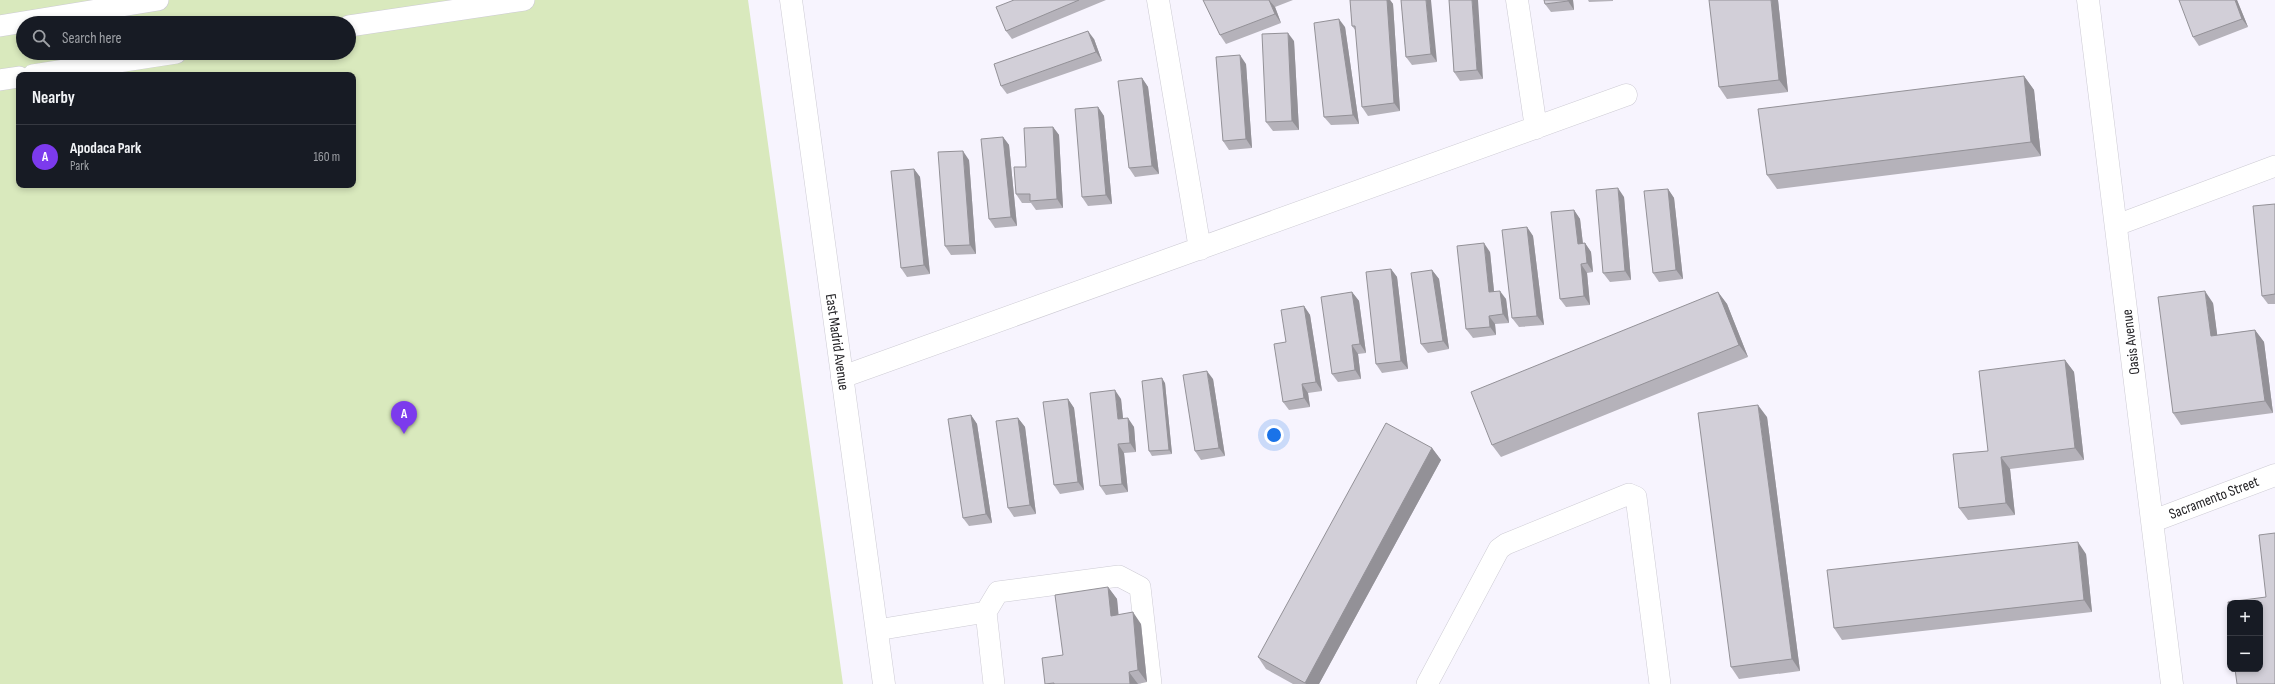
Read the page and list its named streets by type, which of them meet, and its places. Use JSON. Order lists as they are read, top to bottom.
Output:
{
  "streets": {
    "street": ["East Madrid Avenue", "Oasis Avenue", "Sacramento Street"]
  },
  "crossings": [
    ["Oasis Avenue", "Sacramento Street"]
  ],
  "page": {
    "search": "Search here",
    "heading": "Nearby",
    "list": [
      {
        "mark": "A",
        "name": "Apodaca Park",
        "note": "Park",
        "value": "160 m"
      }
    ],
    "pins": "A",
    "map_buttons": ["+", "−"]
  }
}
